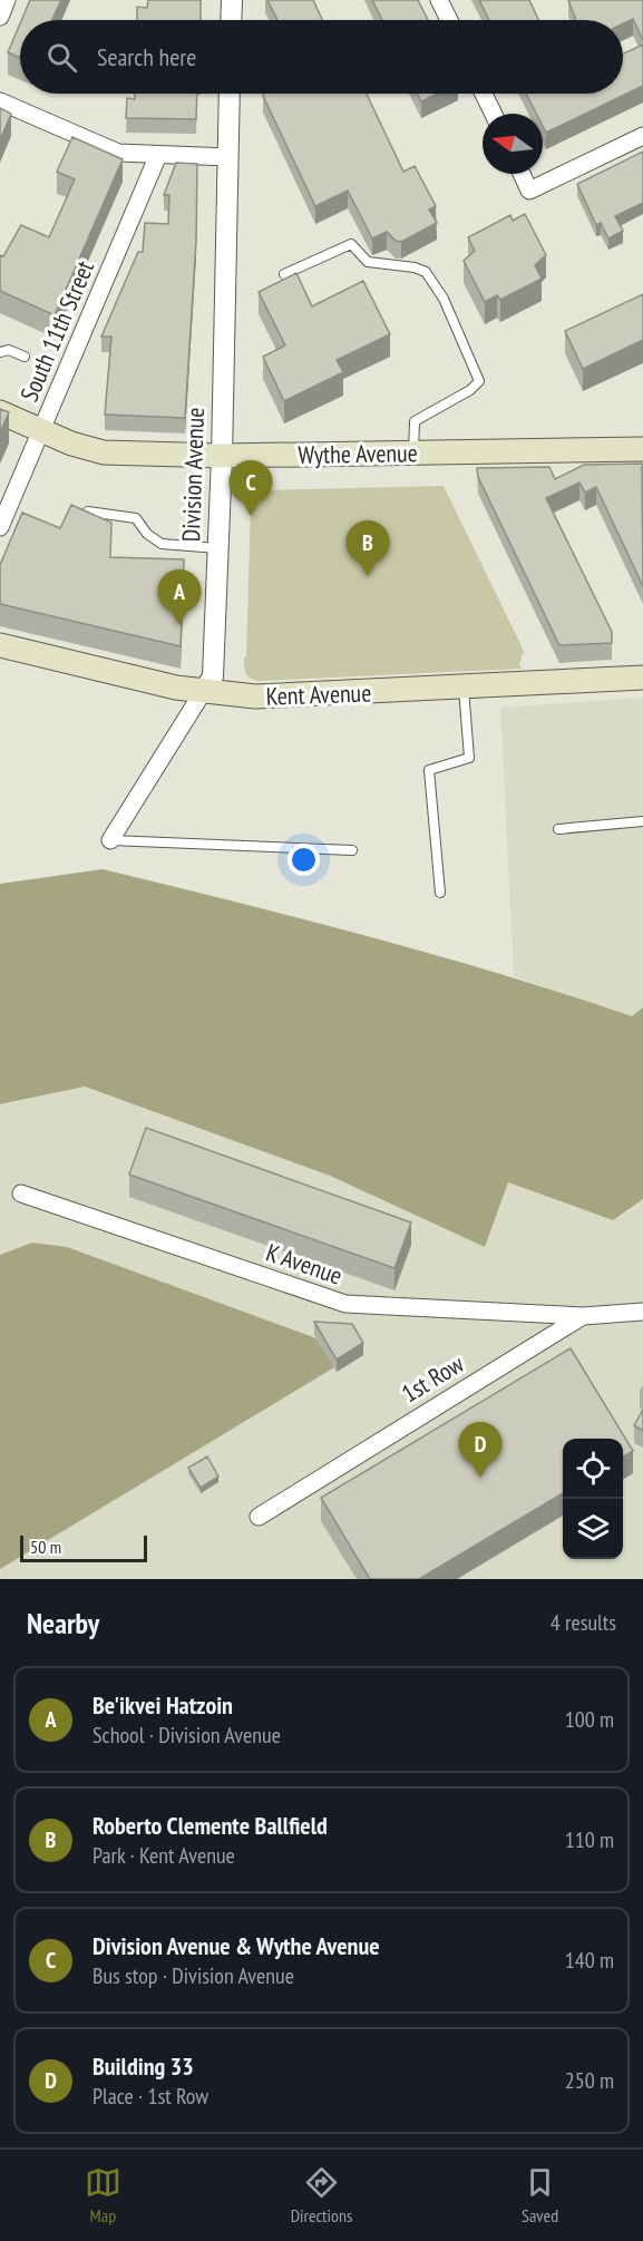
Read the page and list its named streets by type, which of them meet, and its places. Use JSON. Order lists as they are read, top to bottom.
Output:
{
  "streets": {
    "main road": ["Wythe Avenue", "Kent Avenue"],
    "street": [
      "South 11th Street",
      "Division Avenue",
      "K Avenue",
      "1st Row"
    ]
  },
  "crossings": [
    ["South 11th Street", "Wythe Avenue"],
    ["Wythe Avenue", "Division Avenue"],
    ["Division Avenue", "Kent Avenue"],
    ["K Avenue", "1st Row"]
  ],
  "scale_bar": "50 m",
  "north": "left",
  "page": {
    "search": "Search here",
    "pins": [
      "C",
      "B",
      "A",
      "D"
    ],
    "scale": "50 m",
    "heading": ["Nearby", "4 results"],
    "list": [
      {
        "mark": "A",
        "name": "Be'ikvei Hatzoin",
        "note": "School · Division Avenue",
        "value": "100 m"
      },
      {
        "mark": "B",
        "name": "Roberto Clemente Ballfield",
        "note": "Park · Kent Avenue",
        "value": "110 m"
      },
      {
        "mark": "C",
        "name": "Division Avenue & Wythe Avenue",
        "note": "Bus stop · Division Avenue",
        "value": "140 m"
      },
      {
        "mark": "D",
        "name": "Building 33",
        "note": "Place · 1st Row",
        "value": "250 m"
      }
    ],
    "nav": ["Map", "Directions", "Saved"]
  }
}
